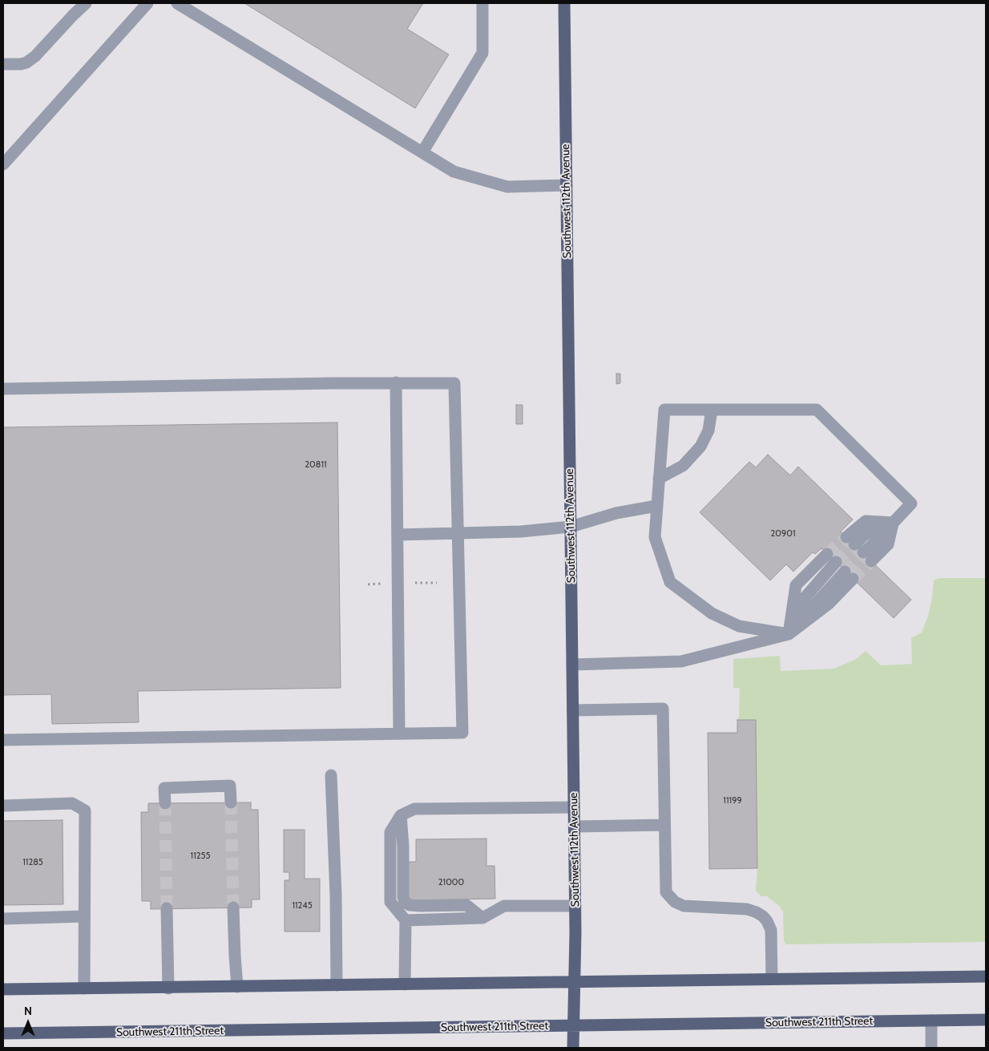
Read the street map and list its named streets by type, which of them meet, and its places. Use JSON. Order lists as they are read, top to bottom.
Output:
{
  "streets": {
    "main road": ["Southwest 112th Avenue", "Southwest 211th Street"]
  },
  "crossings": [
    ["Southwest 112th Avenue", "Southwest 211th Street"]
  ],
  "house_numbers": [
    "20811",
    "20901",
    "11199",
    "11255",
    "11285",
    "21000",
    "11245"
  ],
  "north": "top"
}
